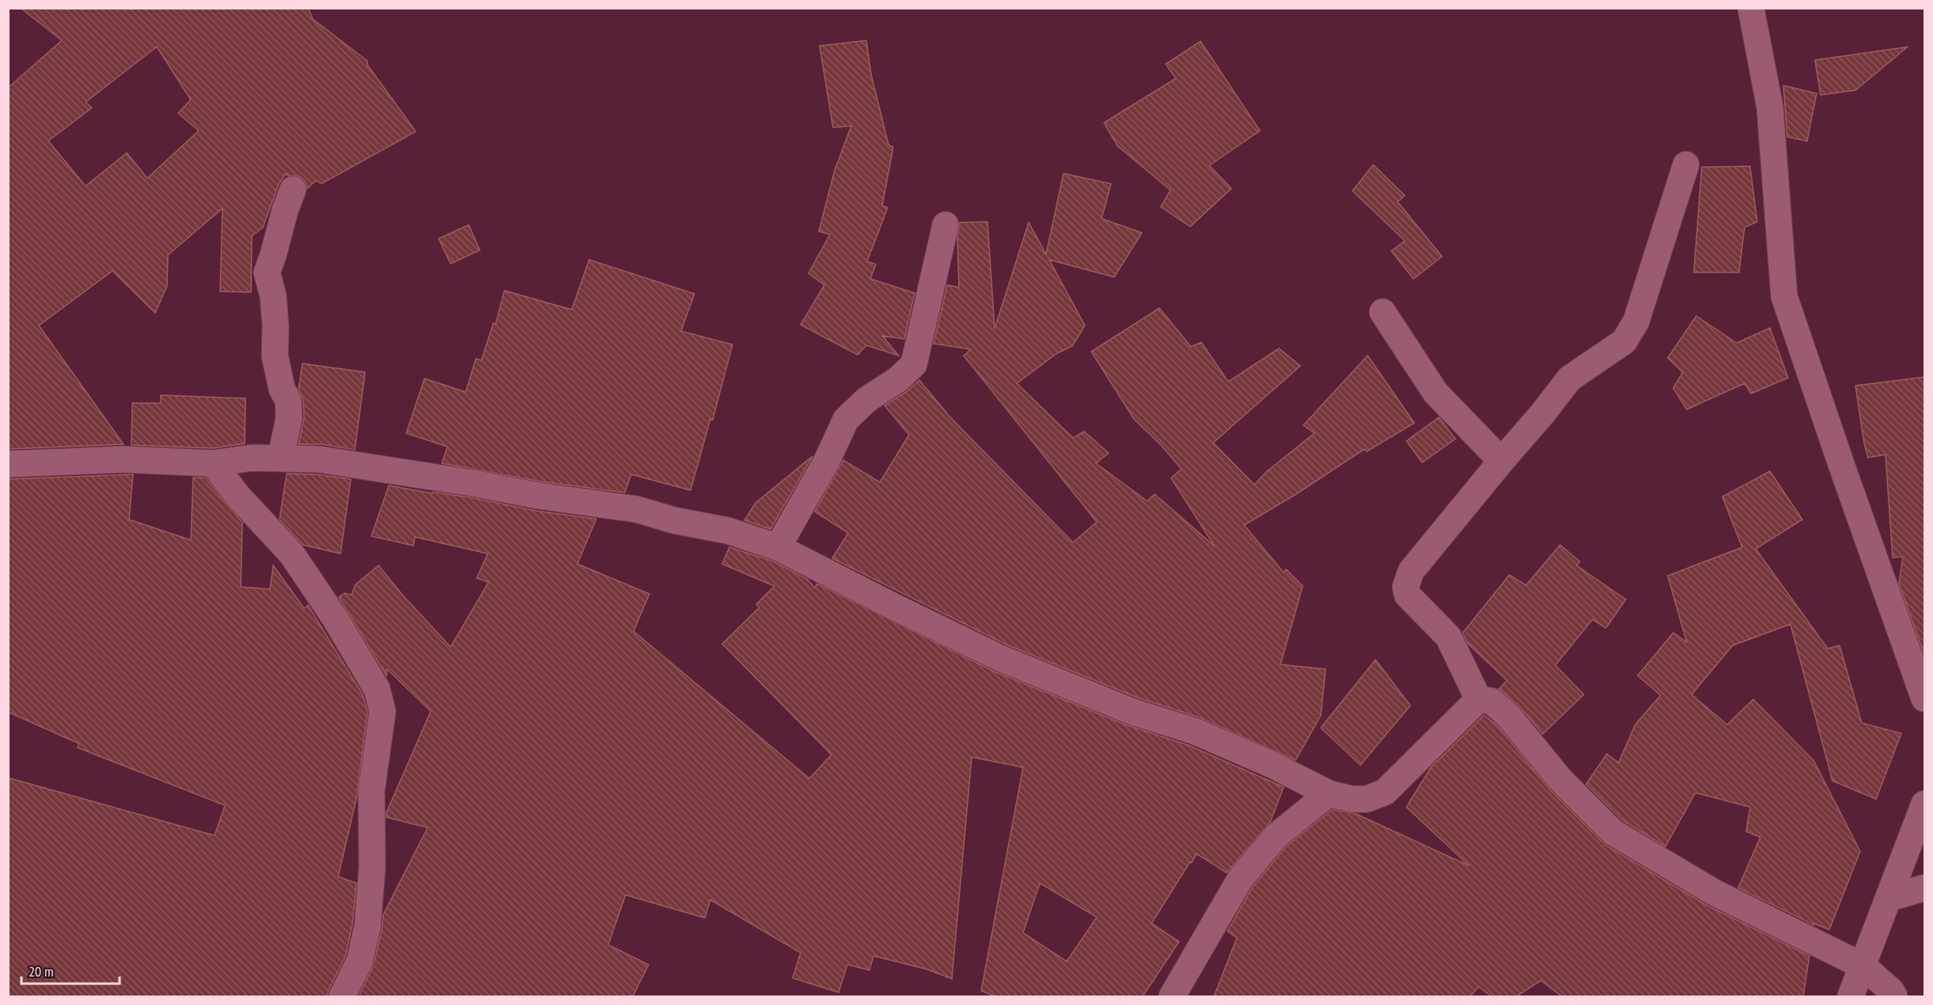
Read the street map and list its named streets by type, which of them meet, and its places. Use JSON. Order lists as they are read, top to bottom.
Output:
{
  "scale_bar": "20 m"
}
